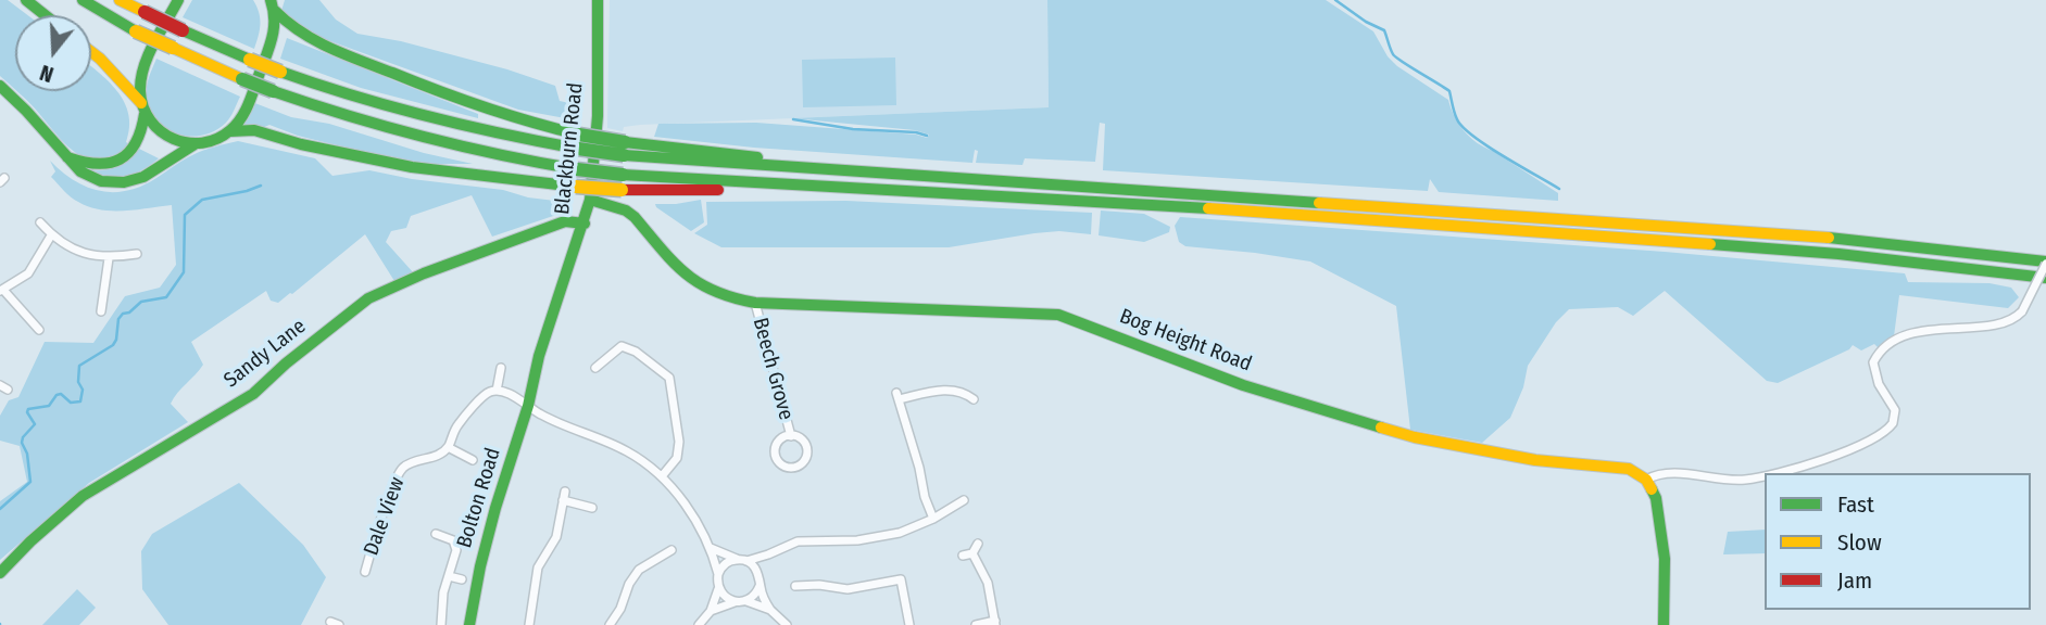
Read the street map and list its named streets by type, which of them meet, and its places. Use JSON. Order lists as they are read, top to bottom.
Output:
{
  "streets": {
    "main road": [
      "Blackburn Road",
      "Bog Height Road",
      "Sandy Lane",
      "Bolton Road"
    ],
    "street": ["Beech Grove", "Dale View"]
  },
  "crossings": [
    ["Blackburn Road", "Bog Height Road"],
    ["Blackburn Road", "Sandy Lane"],
    ["Blackburn Road", "Bolton Road"],
    ["Bog Height Road", "Beech Grove"]
  ],
  "legend": ["Fast", "Slow", "Jam"],
  "north": "bottom"
}
